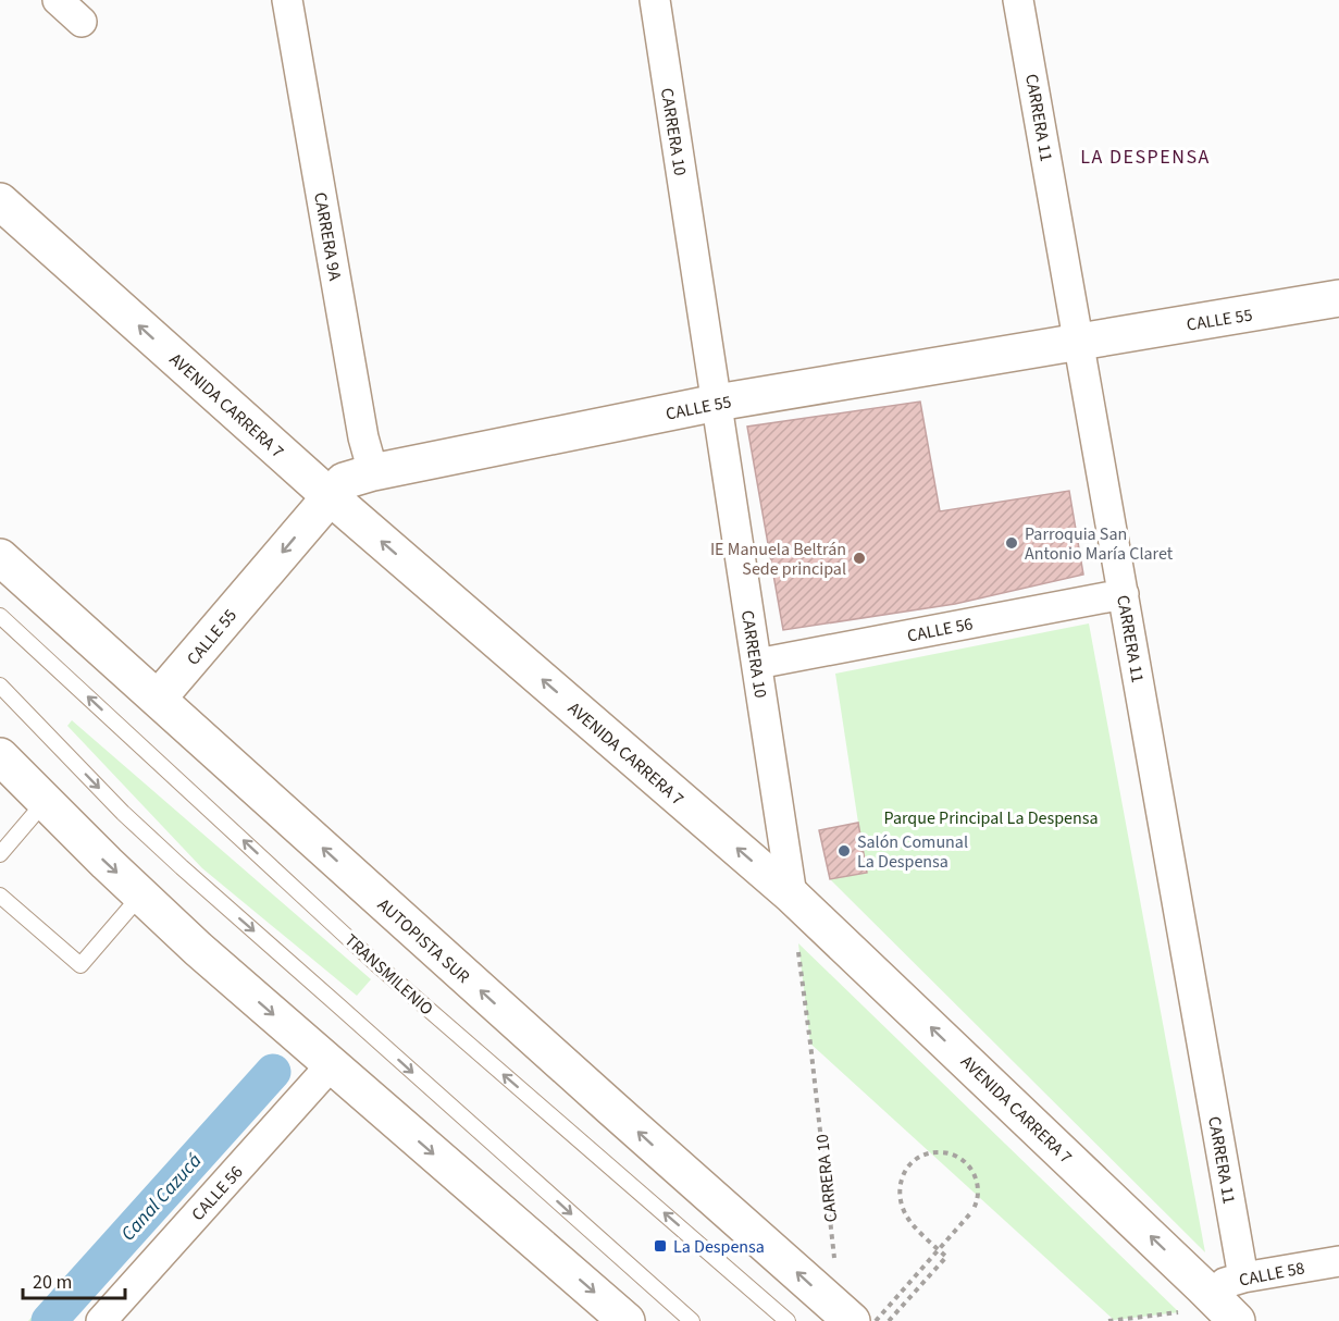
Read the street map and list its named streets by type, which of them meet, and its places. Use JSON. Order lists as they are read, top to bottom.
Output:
{
  "streets": {
    "main road": ["CALLE 55", "AVENIDA CARRERA 7", "AUTOPISTA SUR"],
    "street": [
      "CARRERA 11",
      "CARRERA 10",
      "CARRERA 9A",
      "CALLE 56",
      "CALLE 58"
    ],
    "lane": ["TRANSMILENIO"]
  },
  "crossings": [
    ["CARRERA 11", "CALLE 55"],
    ["CARRERA 11", "CALLE 56"],
    ["CARRERA 11", "CALLE 58"],
    ["CARRERA 10", "CALLE 55"],
    ["CARRERA 10", "AVENIDA CARRERA 7"],
    ["CARRERA 10", "CALLE 56"],
    ["CARRERA 10", "AUTOPISTA SUR"],
    ["CARRERA 9A", "CALLE 55"],
    ["CALLE 55", "AVENIDA CARRERA 7"],
    ["CALLE 55", "AUTOPISTA SUR"],
    ["AVENIDA CARRERA 7", "CALLE 58"]
  ],
  "one_way": ["AVENIDA CARRERA 7"],
  "districts": ["LA DESPENSA"],
  "water": ["Canal Cazucá"],
  "parks": ["Parque Principal La Despensa"],
  "places": {
    "other": ["Parroquia San Antonio María Claret", "IE Manuela Beltrán Sede principal", "Salón Comunal La Despensa"],
    "transit": ["La Despensa"]
  },
  "scale_bar": "20 m"
}
